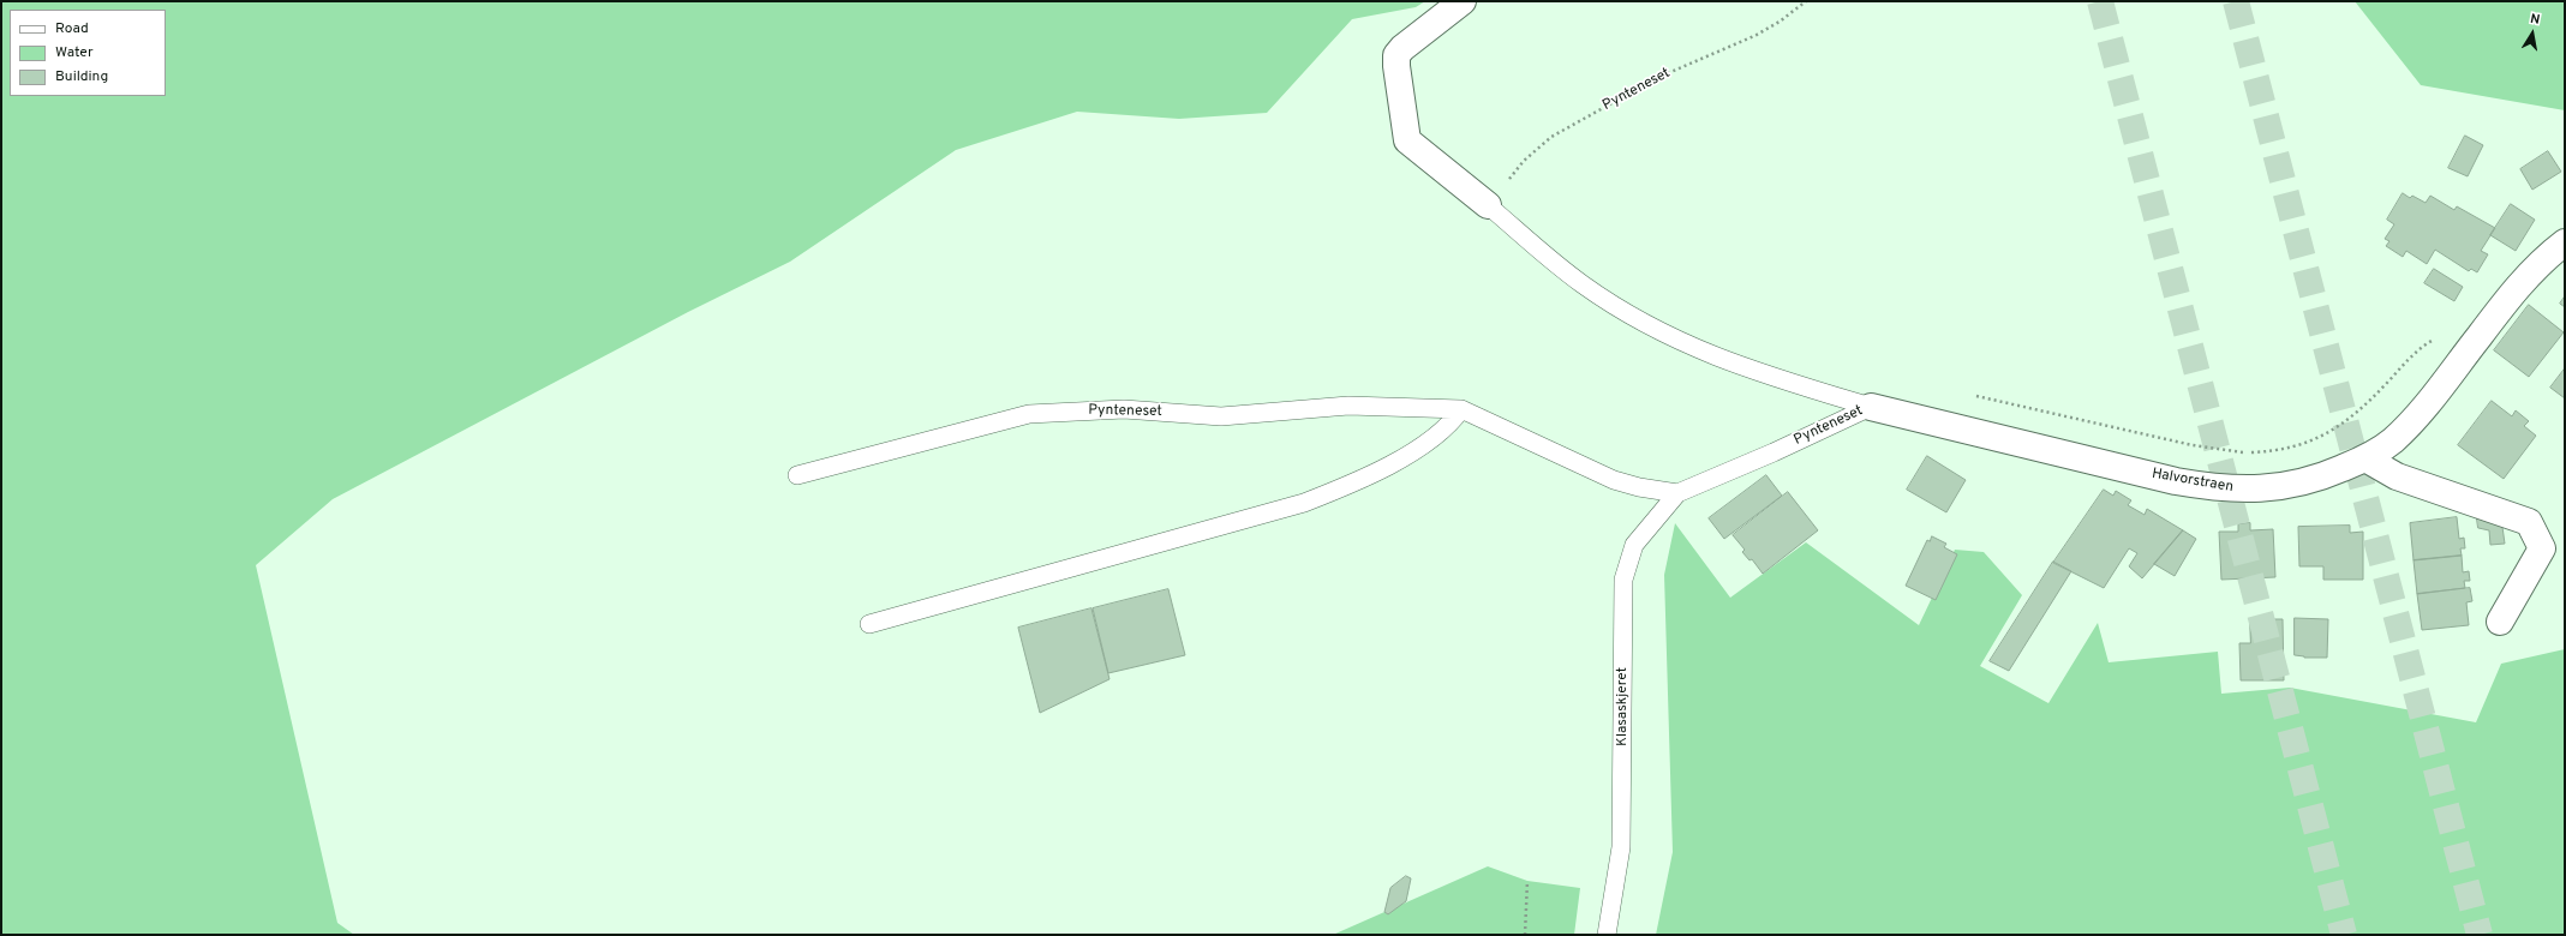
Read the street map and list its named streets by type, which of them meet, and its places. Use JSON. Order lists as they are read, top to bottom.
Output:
{
  "streets": {
    "street": ["Pynteneset", "Halvorstraen"],
    "lane": ["Klasaskjeret"]
  },
  "crossings": [
    ["Pynteneset", "Halvorstraen"],
    ["Pynteneset", "Klasaskjeret"]
  ],
  "legend": ["Road", "Water", "Building"],
  "north": "top"
}
